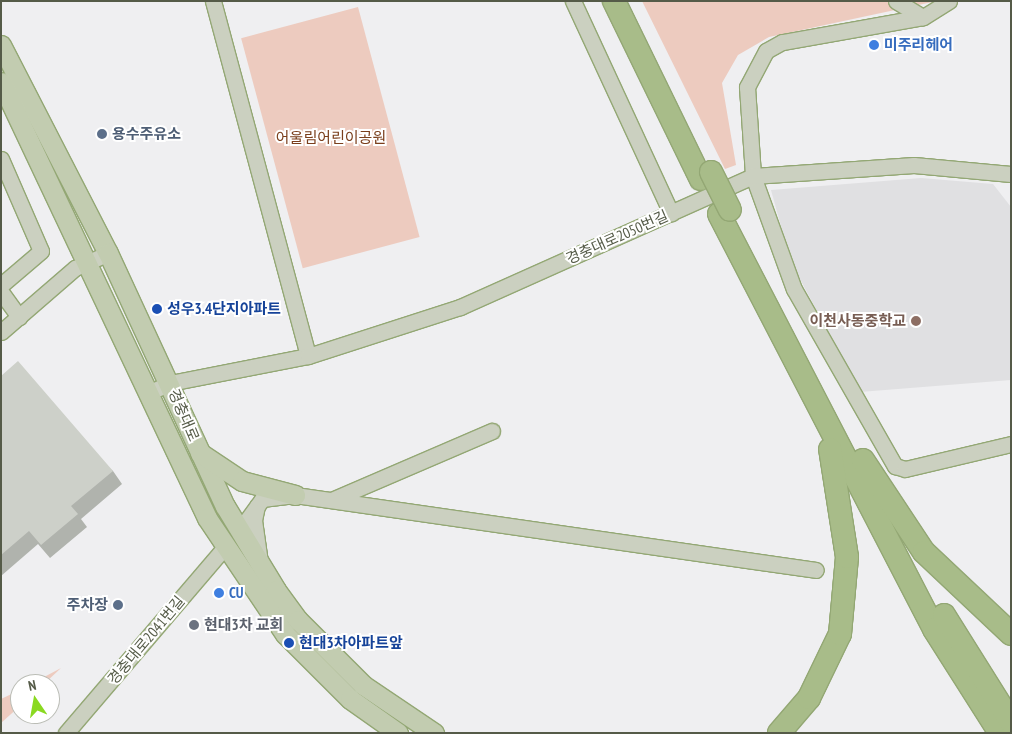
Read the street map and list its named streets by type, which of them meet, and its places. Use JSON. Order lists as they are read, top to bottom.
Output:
{
  "streets": {
    "main road": ["경충대로"],
    "street": ["경충대로2050번길", "경충대로2041번길"]
  },
  "crossings": [
    ["경충대로2050번길", "경충대로"],
    ["경충대로", "경충대로2041번길"]
  ],
  "parks": ["어울림어린이공원"],
  "places": [
    "미주리헤어",
    "용수주유소",
    "성우3.4단지아파트",
    "이천사동중학교",
    "CU",
    "주차장",
    "현대3차 교회",
    "현대3차아파트앞"
  ],
  "north": "top"
}
